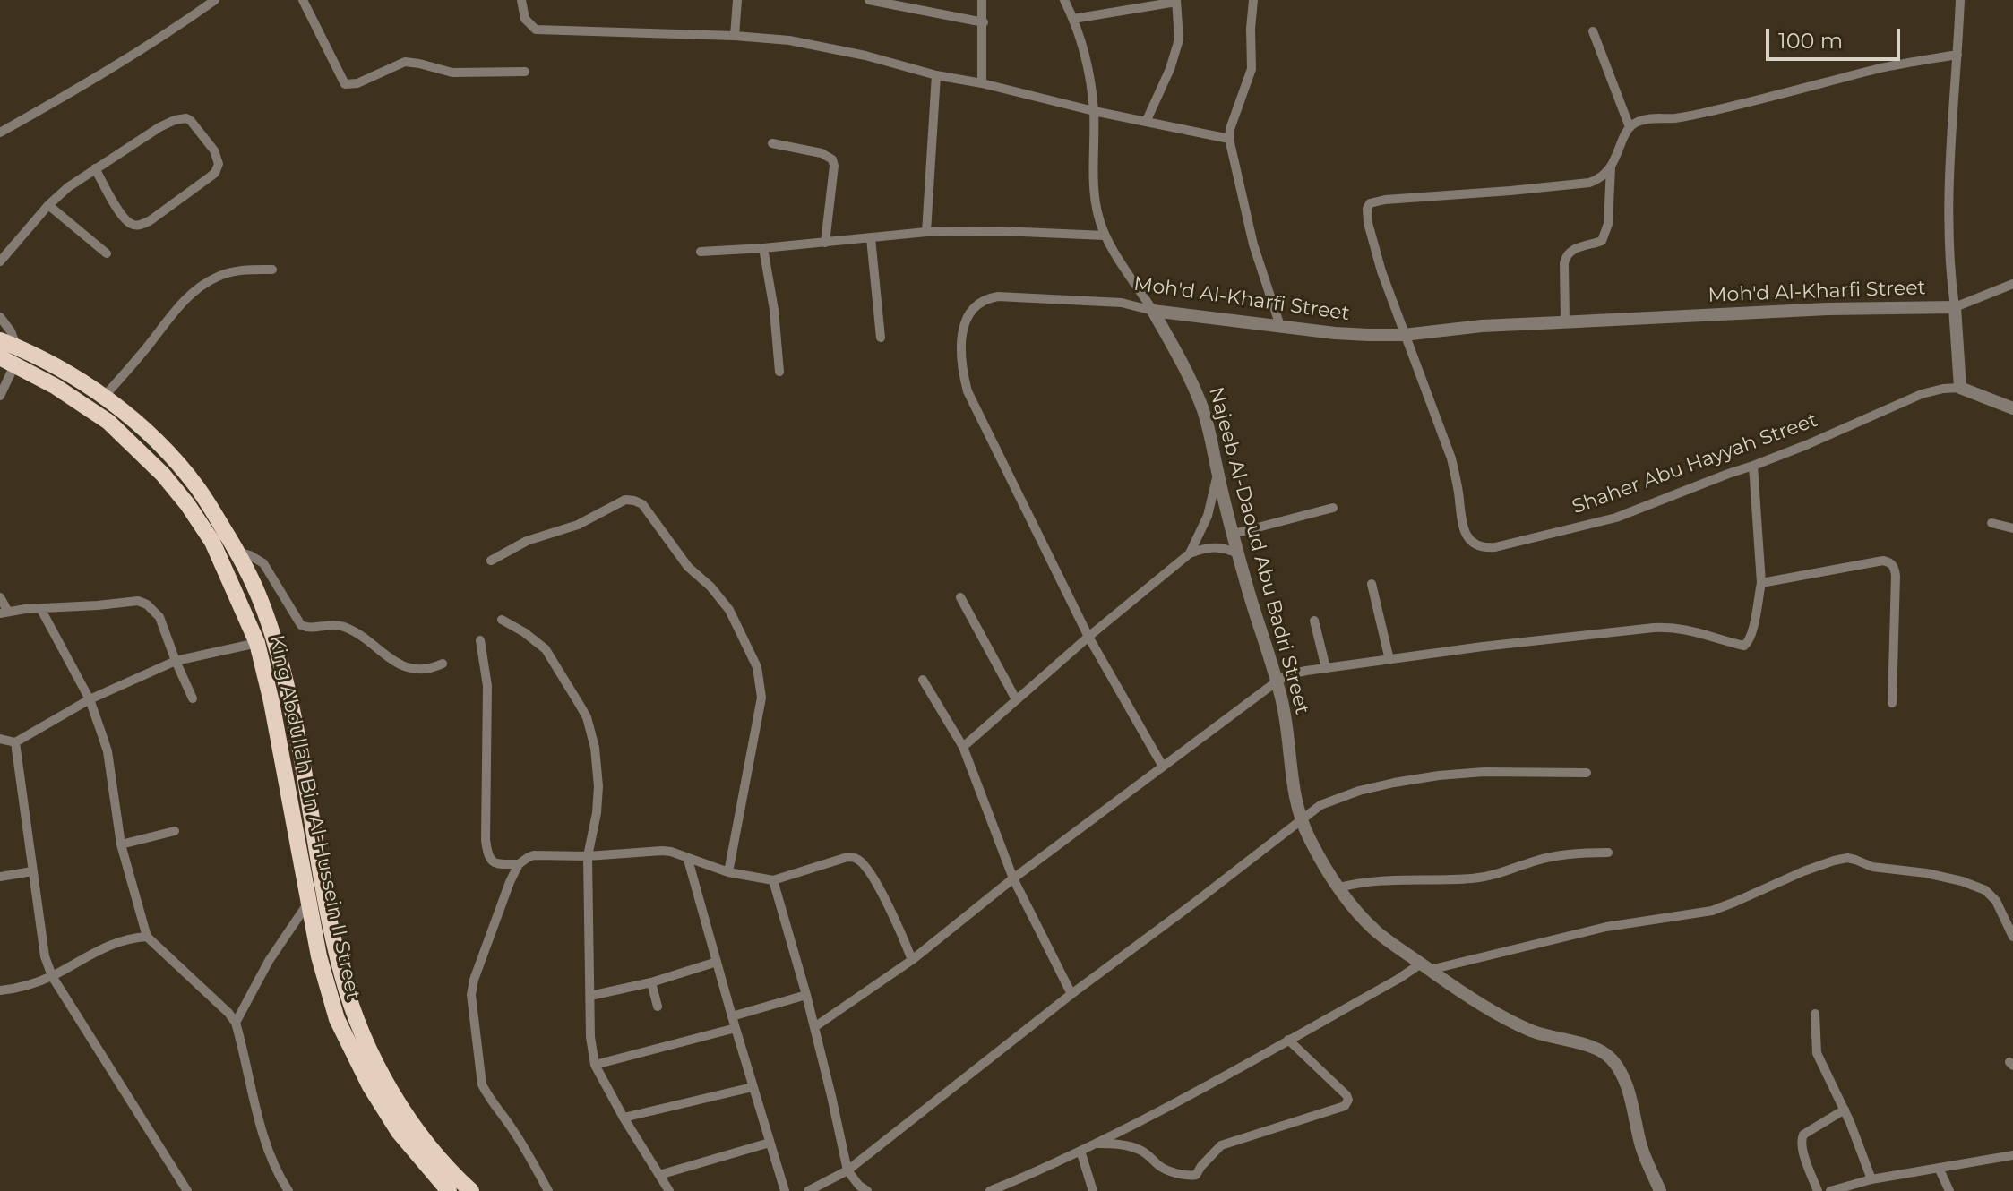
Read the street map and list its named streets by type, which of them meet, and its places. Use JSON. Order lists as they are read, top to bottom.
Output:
{
  "streets": {
    "highway": ["King Abdullah Bin Al-Hussein II Street"],
    "street": ["Moh'd Al-Kharfi Street", "Shaher Abu Hayyah Street", "Najeeb Al-Daoud Abu Badri Street"]
  },
  "crossings": [
    ["Moh'd Al-Kharfi Street", "Shaher Abu Hayyah Street"],
    ["Moh'd Al-Kharfi Street", "Najeeb Al-Daoud Abu Badri Street"]
  ],
  "scale_bar": "100 m"
}
